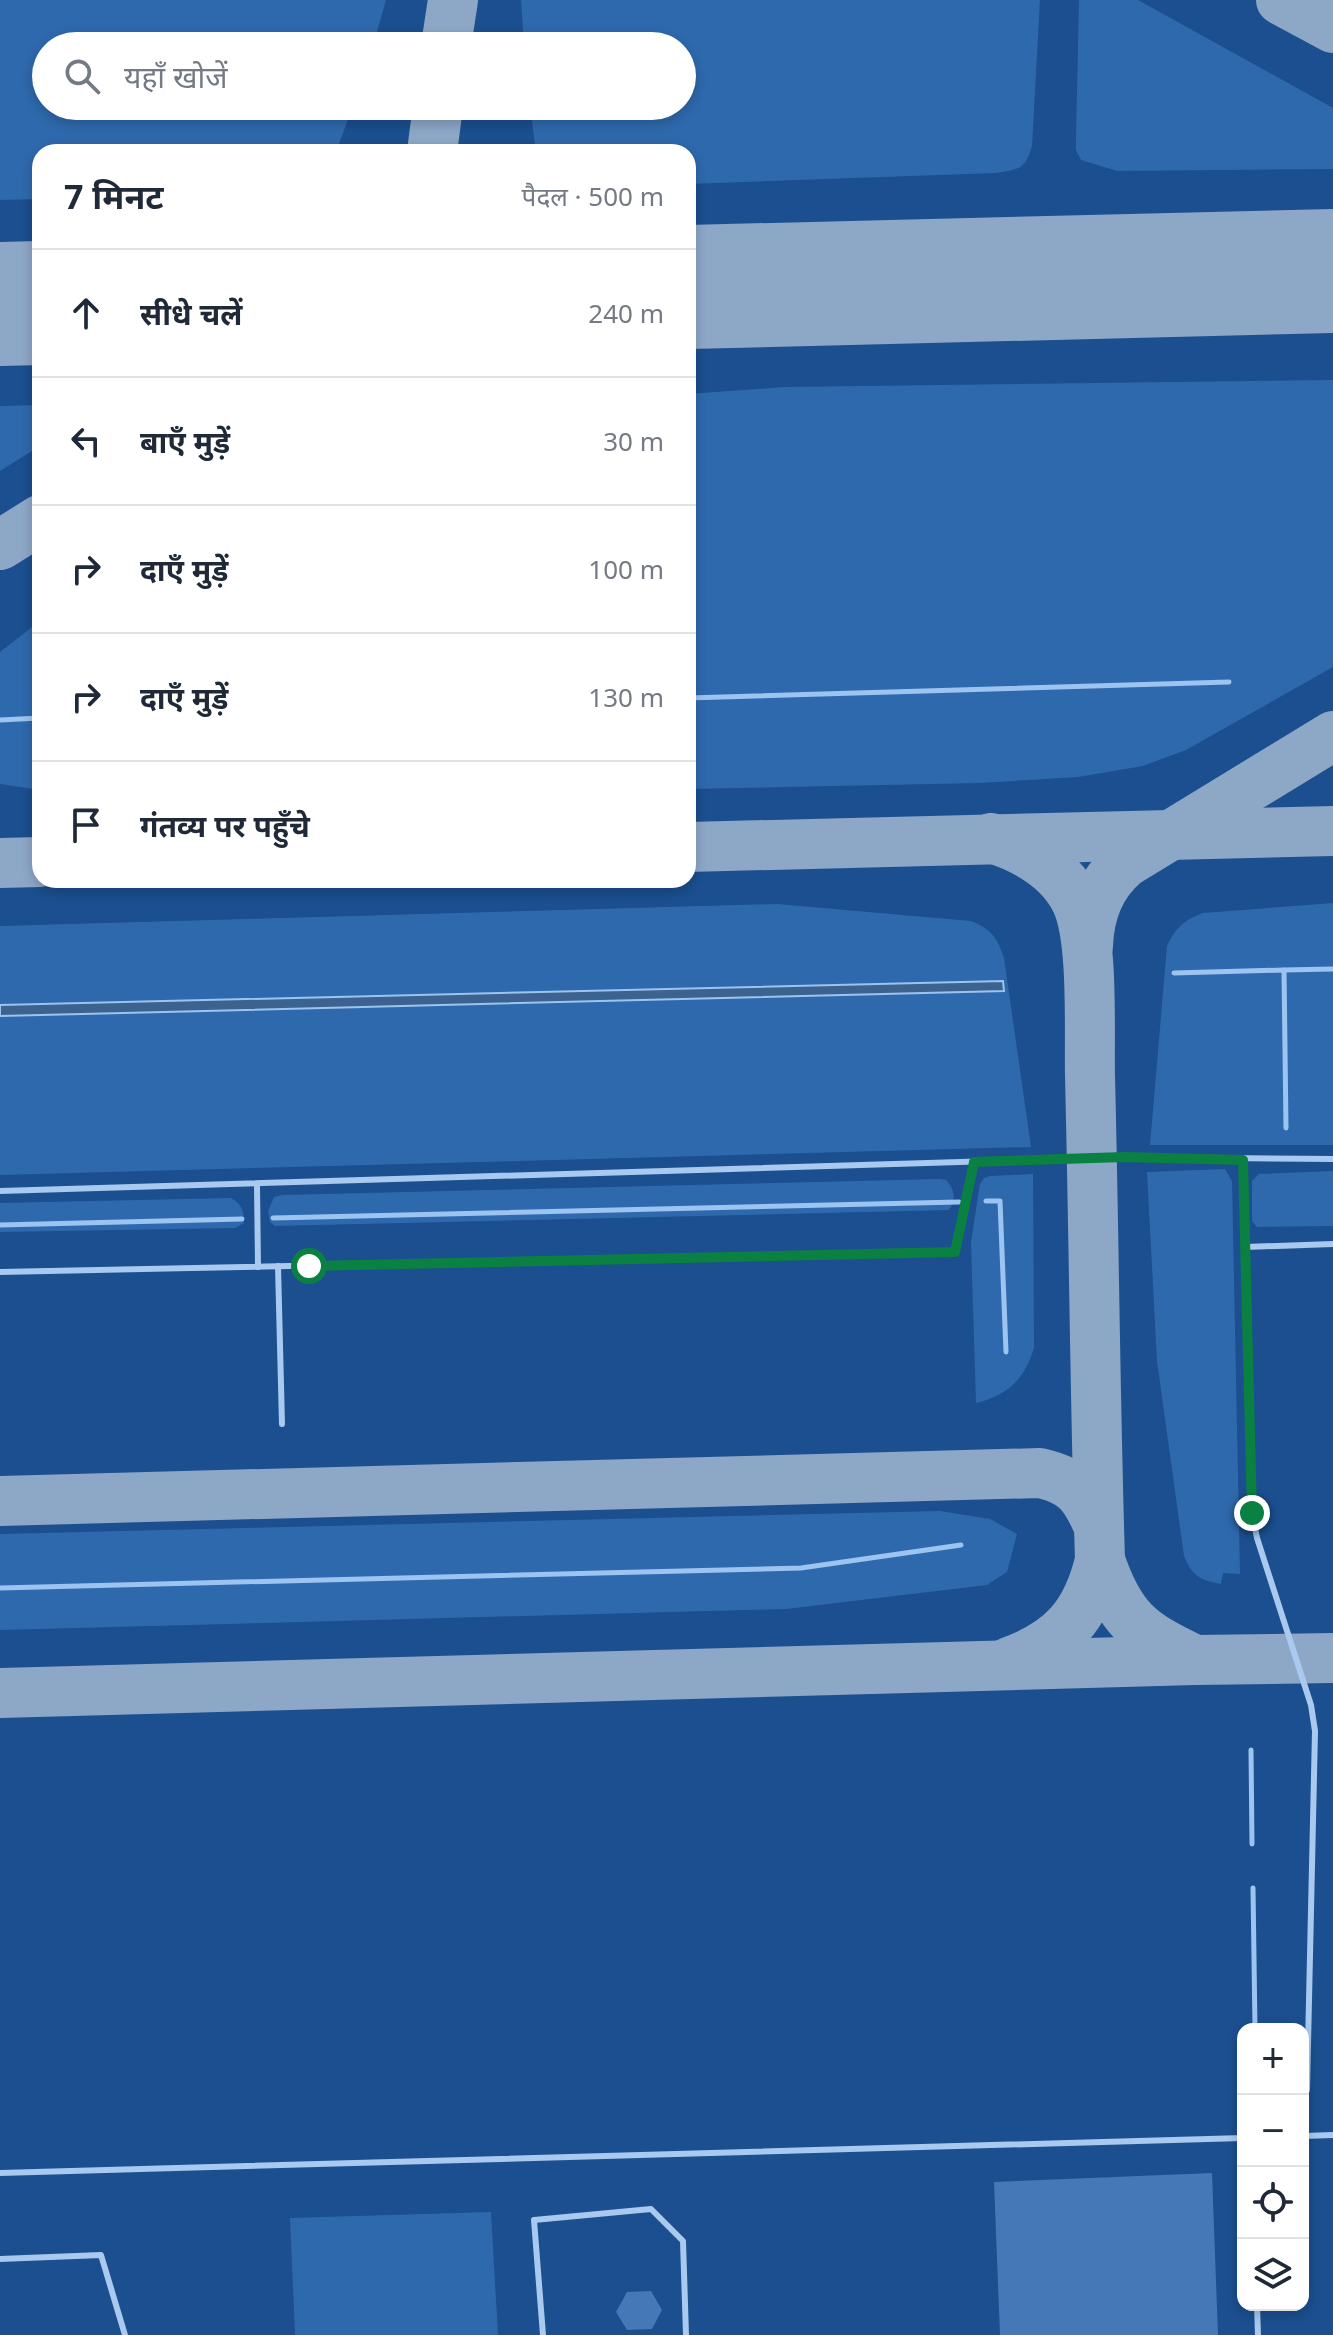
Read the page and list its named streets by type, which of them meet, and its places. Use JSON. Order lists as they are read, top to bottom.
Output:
{
  "page": {
    "search": "यहाँ खोजें",
    "heading": ["7 मिनट", "पैदल · 500 m"],
    "list": [
      ["सीधे चलें", "240 m"],
      ["बाएँ मुड़ें", "30 m"],
      ["दाएँ मुड़ें", "100 m"],
      ["दाएँ मुड़ें", "130 m"],
      "गंतव्य पर पहुँचे"
    ],
    "map_buttons": ["+", "−"]
  }
}
